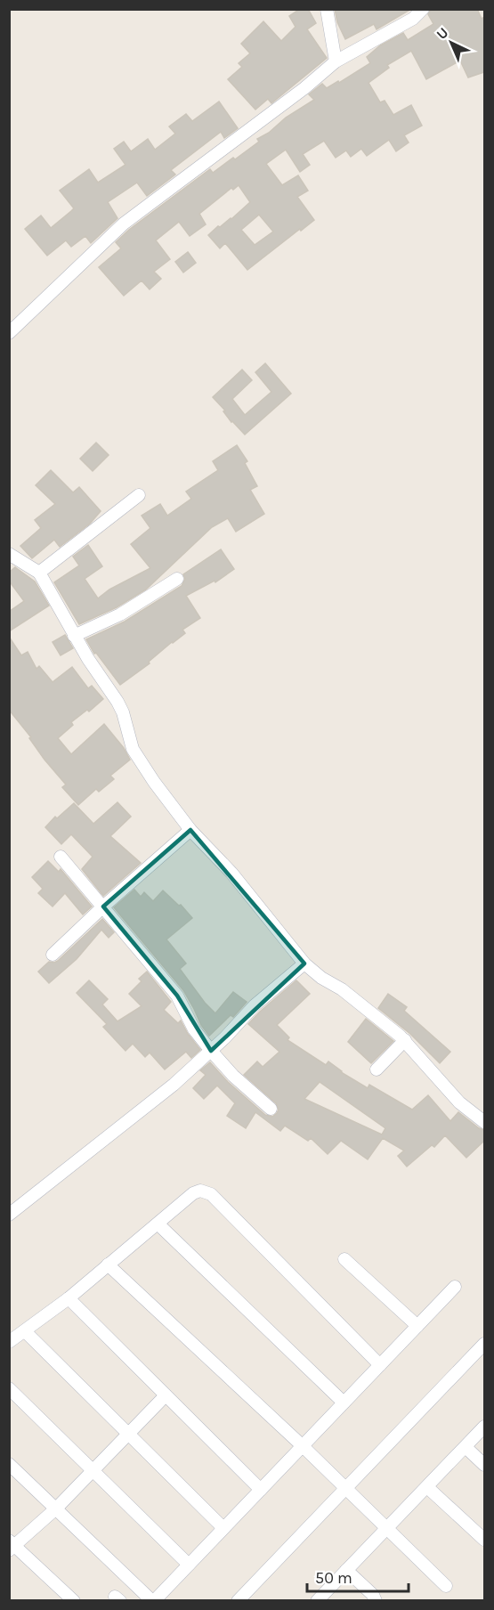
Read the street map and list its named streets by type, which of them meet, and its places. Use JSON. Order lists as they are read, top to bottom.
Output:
{
  "scale_bar": "50 m",
  "north": "top left"
}
